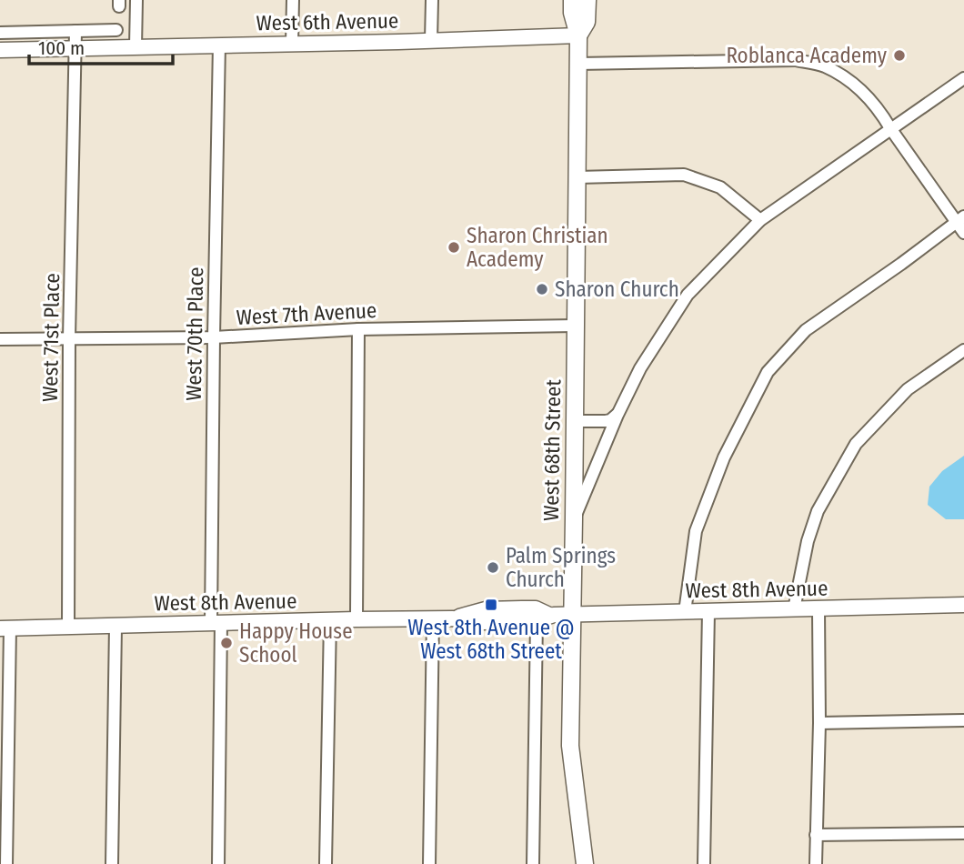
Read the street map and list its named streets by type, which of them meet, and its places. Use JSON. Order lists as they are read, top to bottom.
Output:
{
  "streets": {
    "main road": ["West 68th Street"],
    "street": [
      "West 6th Avenue",
      "West 7th Avenue",
      "West 70th Place",
      "West 71st Place",
      "West 8th Avenue"
    ]
  },
  "crossings": [
    ["West 6th Avenue", "West 70th Place"],
    ["West 6th Avenue", "West 71st Place"],
    ["West 6th Avenue", "West 68th Street"],
    ["West 7th Avenue", "West 70th Place"],
    ["West 7th Avenue", "West 71st Place"],
    ["West 7th Avenue", "West 68th Street"],
    ["West 70th Place", "West 8th Avenue"],
    ["West 71st Place", "West 8th Avenue"],
    ["West 68th Street", "West 8th Avenue"]
  ],
  "places": {
    "other": [
      "Roblanca Academy",
      "Sharon Christian Academy",
      "Sharon Church",
      "Palm Springs Church",
      "Happy House School"
    ],
    "transit": ["West 8th Avenue @ West 68th Street"]
  },
  "scale_bar": "100 m"
}
